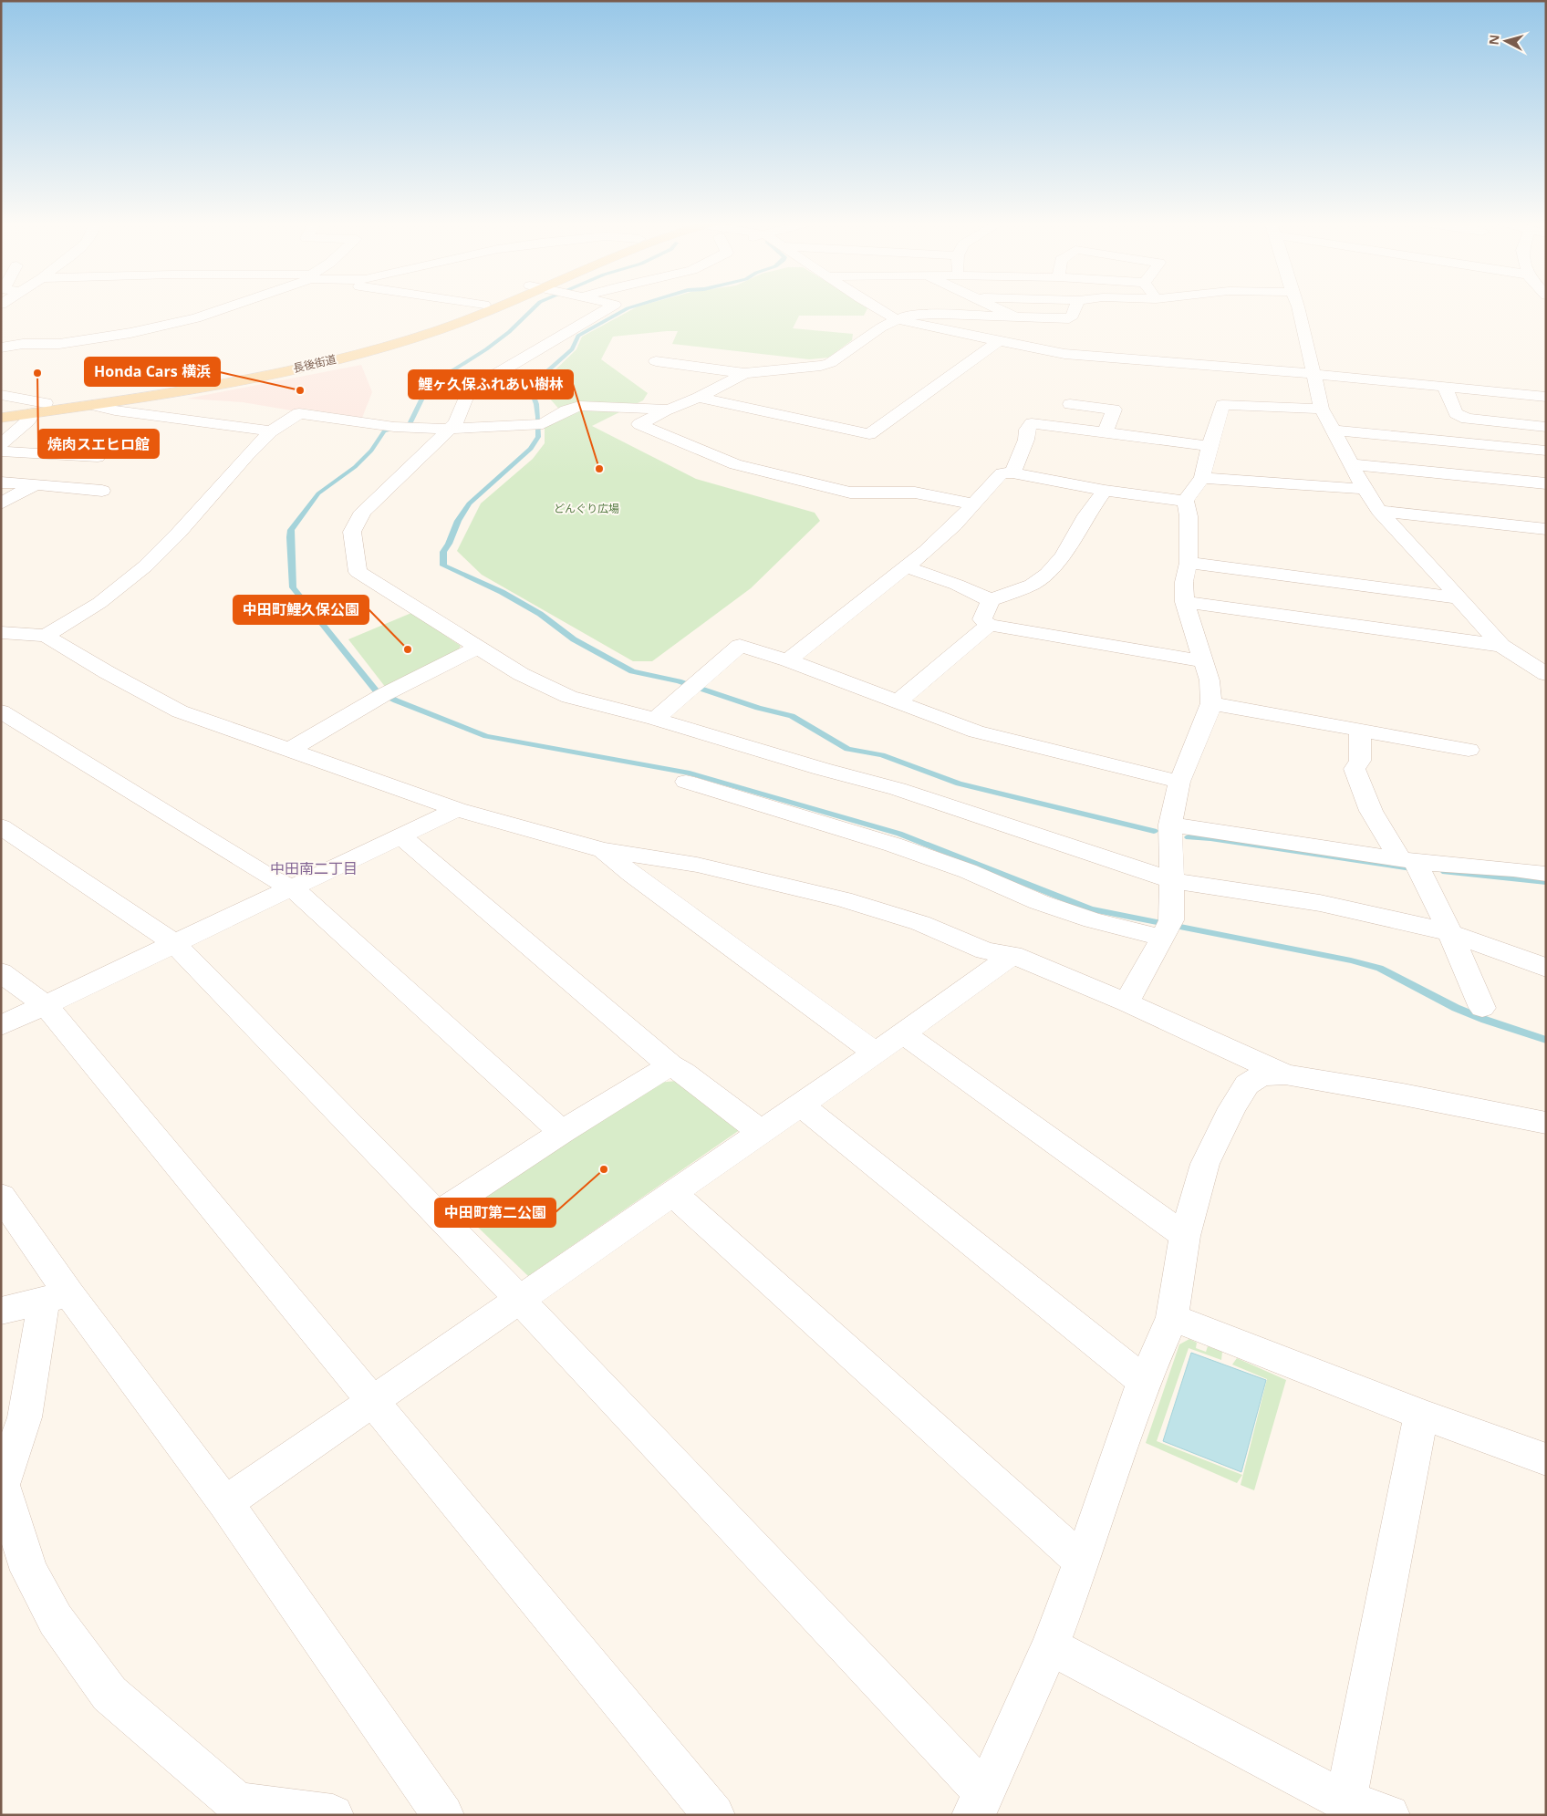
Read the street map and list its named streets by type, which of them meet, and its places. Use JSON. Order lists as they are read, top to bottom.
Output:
{
  "streets": {
    "main road": ["長後街道"]
  },
  "districts": ["中田南二丁目"],
  "parks": ["どんぐり広場"],
  "places": [
    "焼肉スエヒロ館",
    "Honda Cars 横浜",
    "鯉ヶ久保ふれあい樹林",
    "中田町鯉久保公園",
    "中田町第二公園"
  ],
  "north": "left"
}
